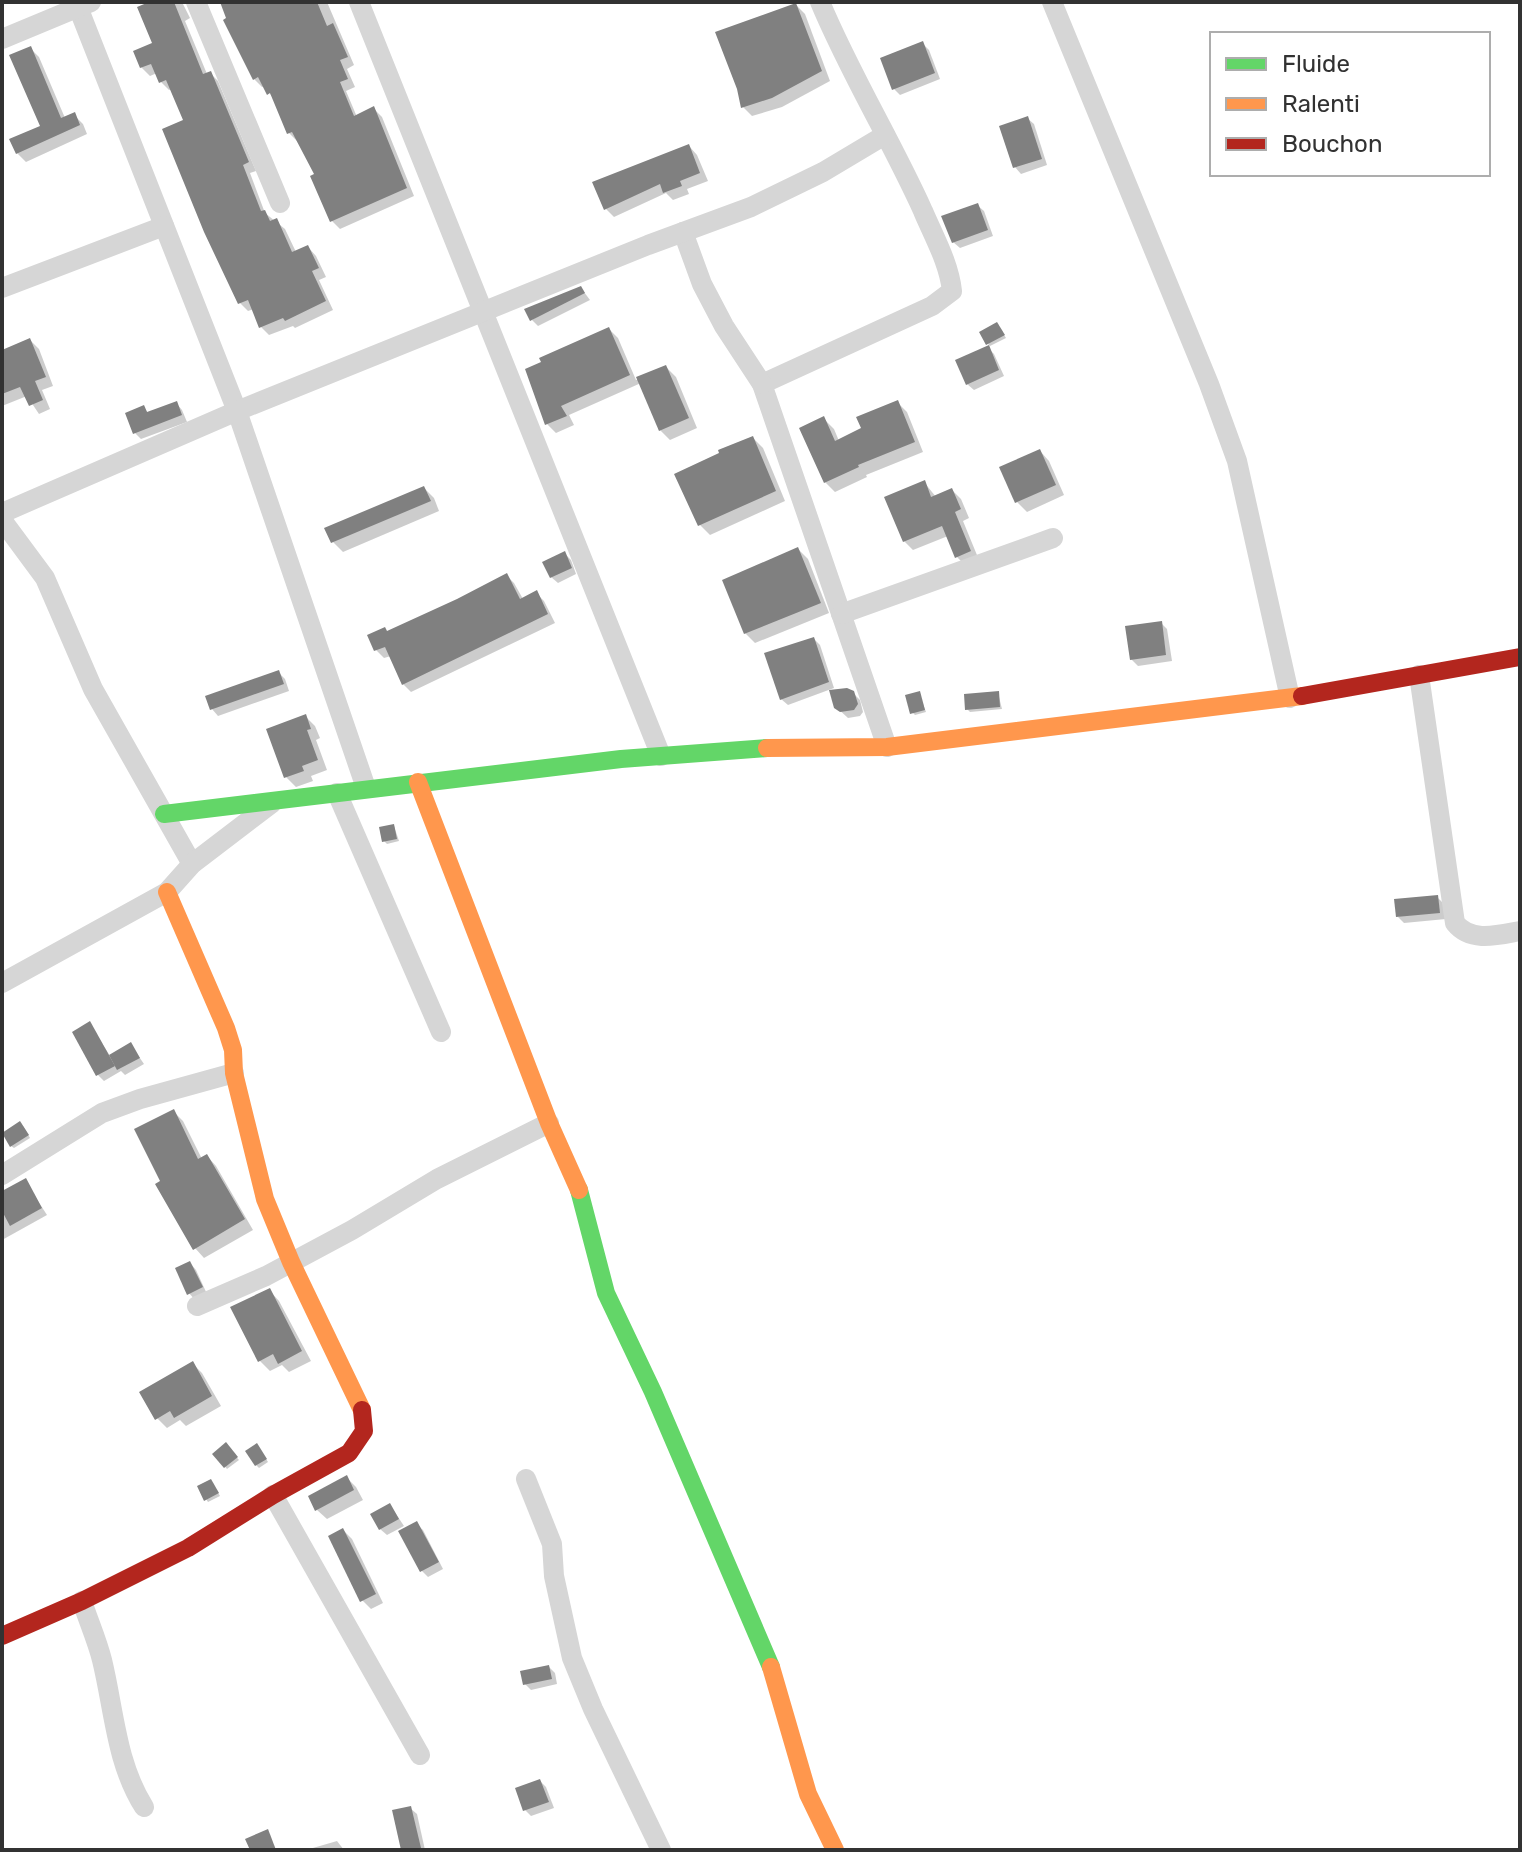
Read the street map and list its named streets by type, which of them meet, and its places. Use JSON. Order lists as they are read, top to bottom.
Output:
{
  "legend": ["Fluide", "Ralenti", "Bouchon"]
}
